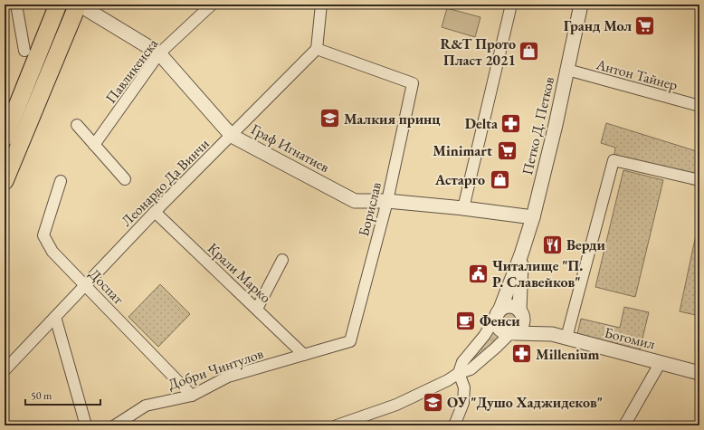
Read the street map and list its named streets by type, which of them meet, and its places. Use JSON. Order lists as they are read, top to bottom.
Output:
{
  "streets": {
    "street": [
      "Павликенска",
      "Антон Тайнер",
      "Петко Д. Петков",
      "Граф Игнатиев",
      "Леонардо Да Винчи",
      "Борислав",
      "Крали Марко",
      "Доспат",
      "Богомил",
      "Добри Чинтулов"
    ]
  },
  "crossings": [
    ["Павликенска", "Граф Игнатиев"],
    ["Антон Тайнер", "Петко Д. Петков"],
    ["Петко Д. Петков", "Граф Игнатиев"],
    ["Петко Д. Петков", "Богомил"],
    ["Граф Игнатиев", "Леонардо Да Винчи"],
    ["Граф Игнатиев", "Борислав"],
    ["Леонардо Да Винчи", "Борислав"],
    ["Леонардо Да Винчи", "Крали Марко"],
    ["Леонардо Да Винчи", "Доспат"],
    ["Борислав", "Добри Чинтулов"],
    ["Крали Марко", "Добри Чинтулов"],
    ["Доспат", "Добри Чинтулов"]
  ],
  "places": {
    "supermarket": ["Гранд Мол", "Minimart"],
    "shop": ["R&T Прото Пласт 2021", "Астарго"],
    "school or university": ["Малкия принц", "ОУ \"Душо Хаджидеков\""],
    "pharmacy": ["Delta", "Millenium"],
    "restaurant": ["Верди"],
    "public building": ["Читалище \"П. Р. Славейков\""],
    "cafe": ["Фенси"]
  },
  "scale_bar": "50 m"
}
